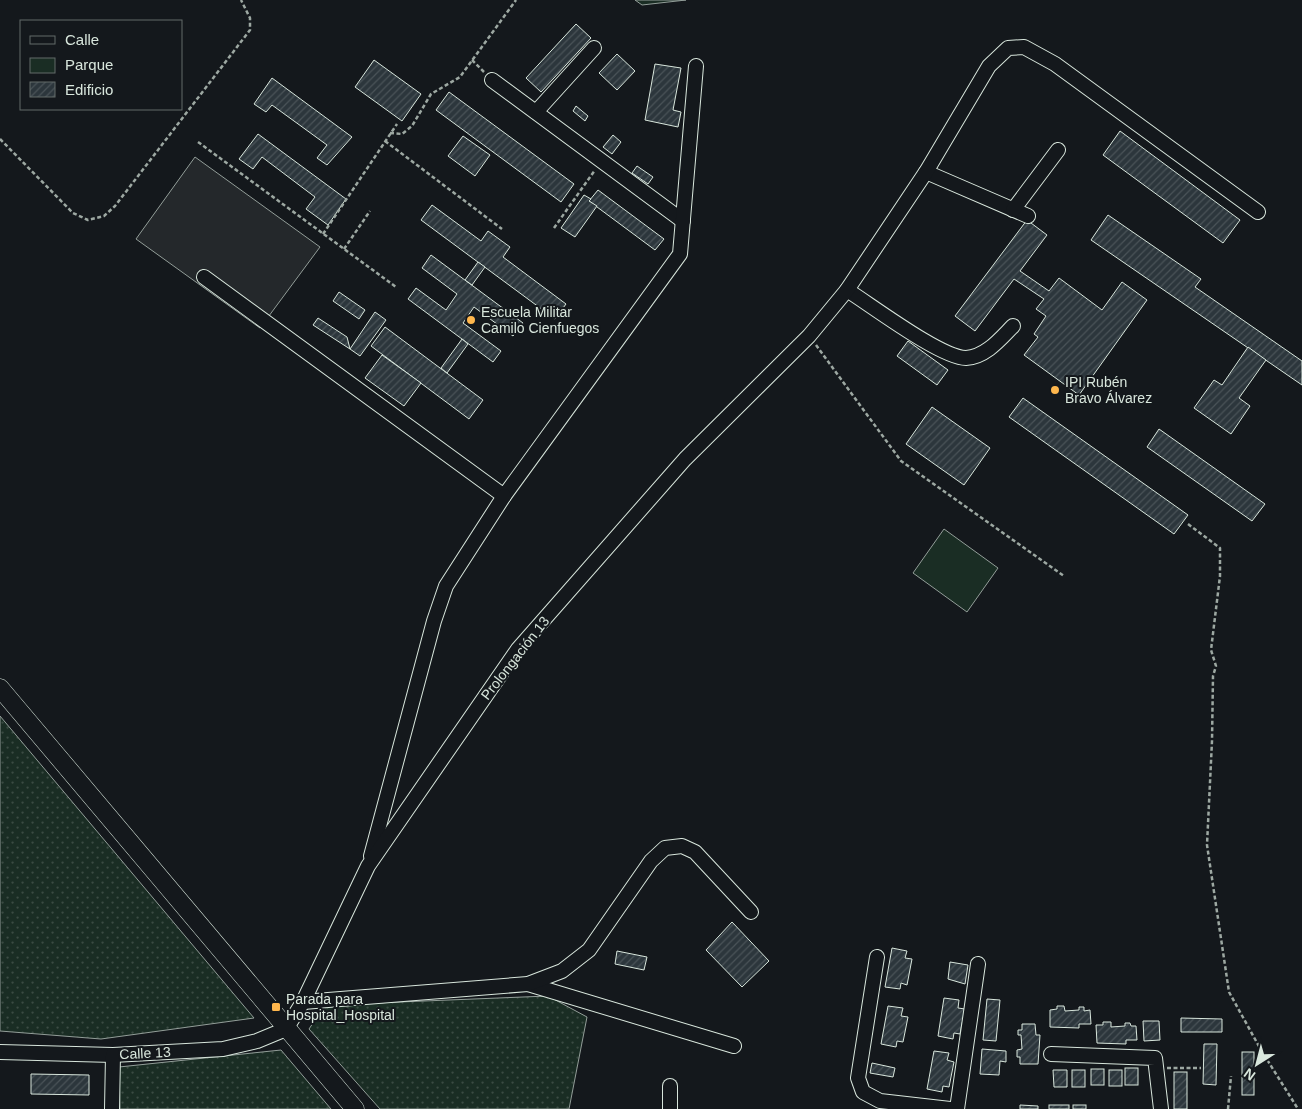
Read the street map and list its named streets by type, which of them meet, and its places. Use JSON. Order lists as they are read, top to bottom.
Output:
{
  "streets": {
    "street": ["Prolongación 13", "Calle 13"]
  },
  "crossings": [
    ["Prolongación 13", "Calle 13"]
  ],
  "places": {
    "other": ["Escuela Militar Camilo Cienfuegos", "IPI Rubén Bravo Álvarez"],
    "transit": ["Parada para Hospital_Hospital"]
  },
  "legend": ["Calle", "Parque", "Edificio"],
  "north": "bottom left"
}
